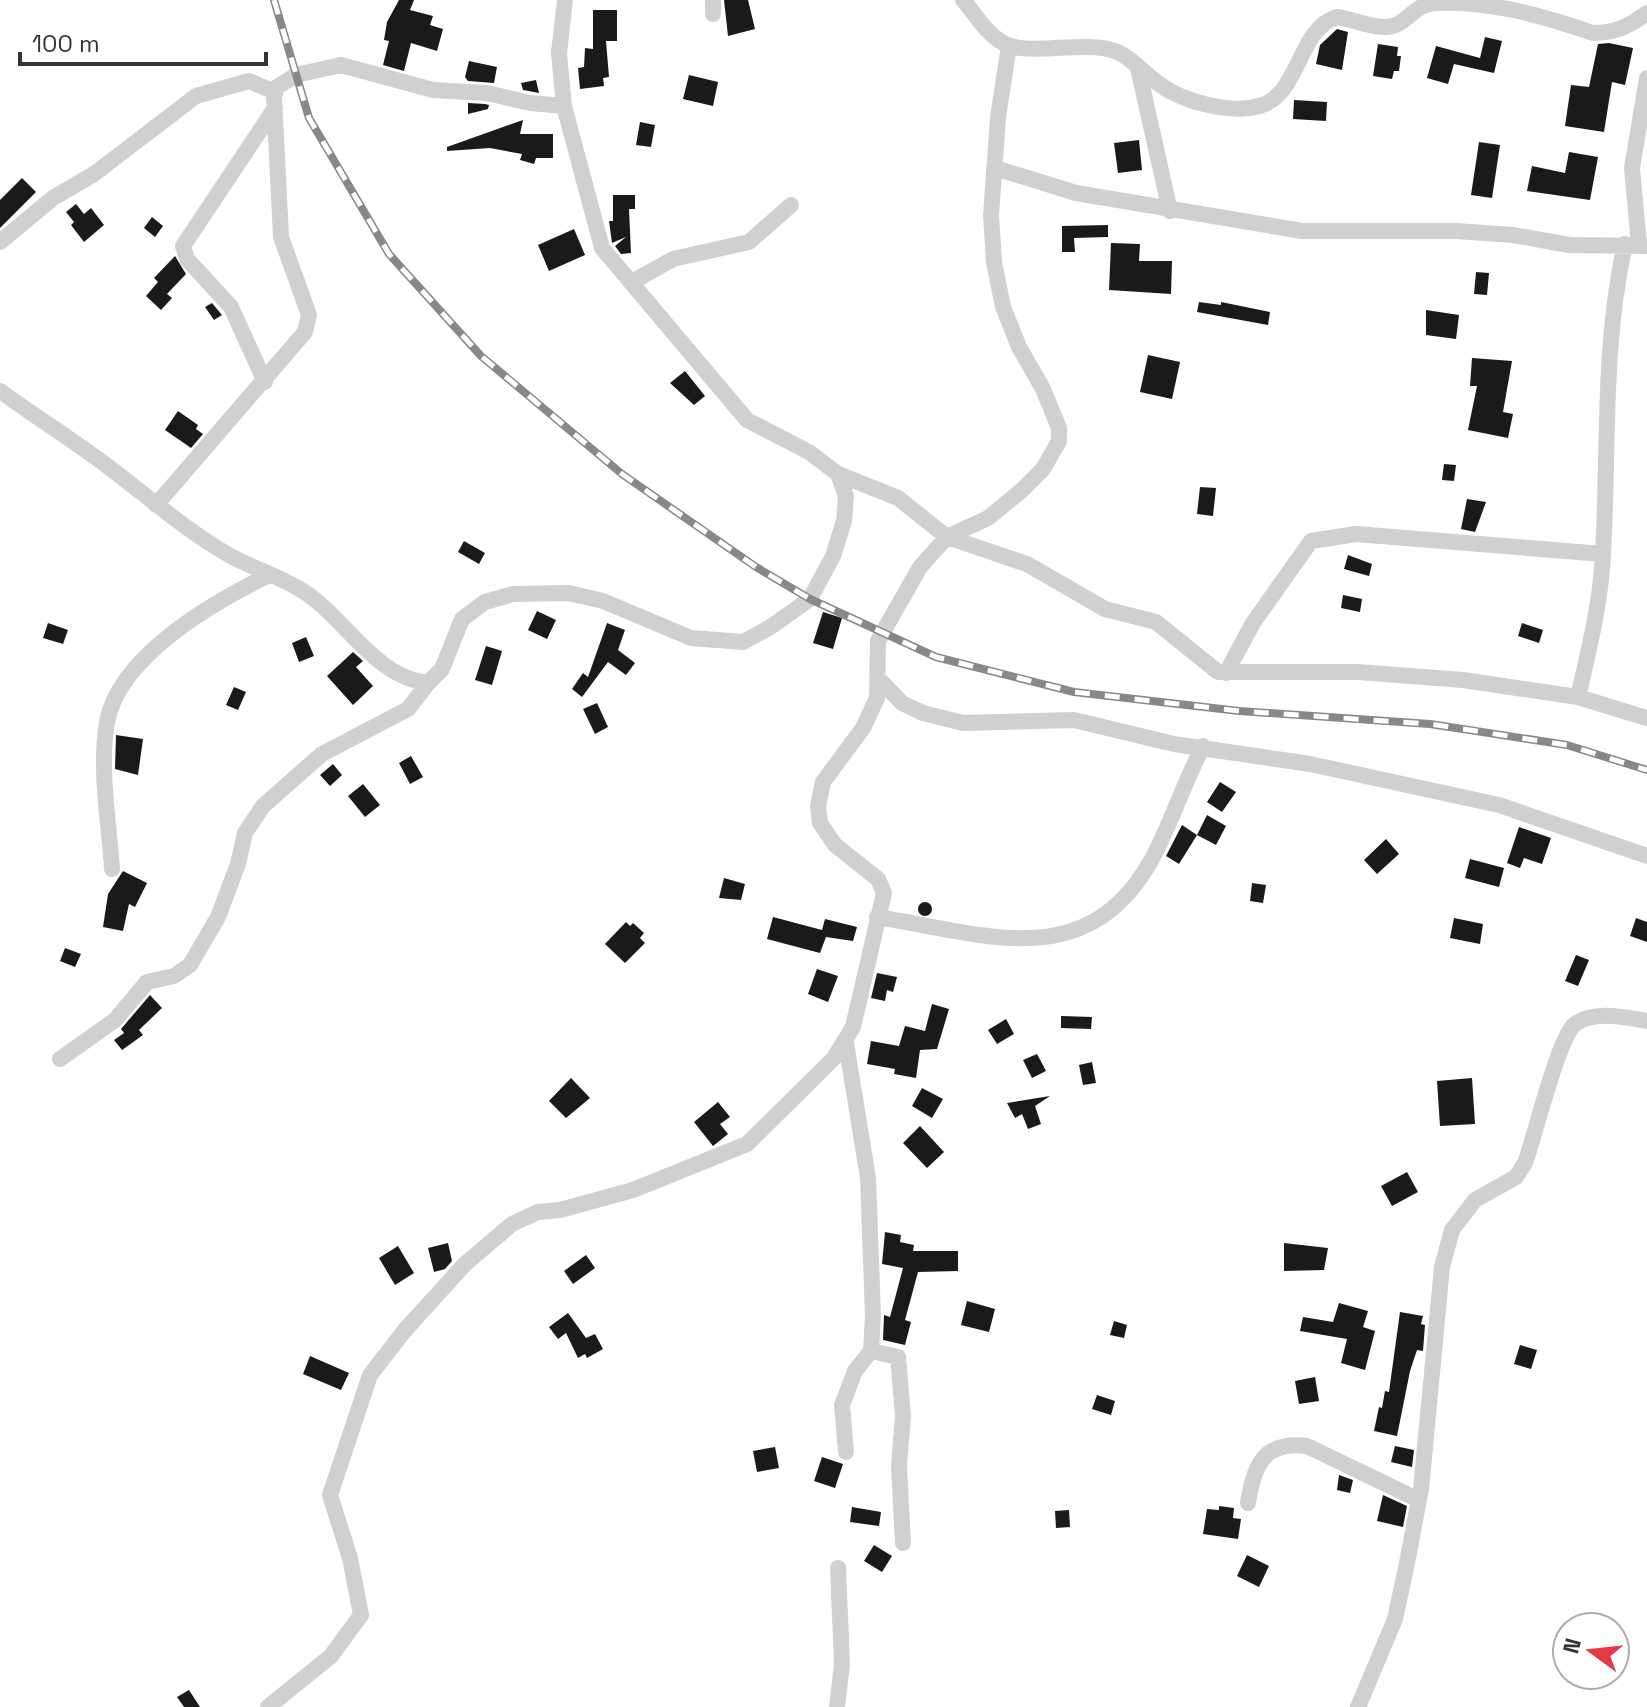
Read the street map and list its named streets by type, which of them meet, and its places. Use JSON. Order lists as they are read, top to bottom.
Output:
{
  "scale_bar": "100 m",
  "north": "left"
}
